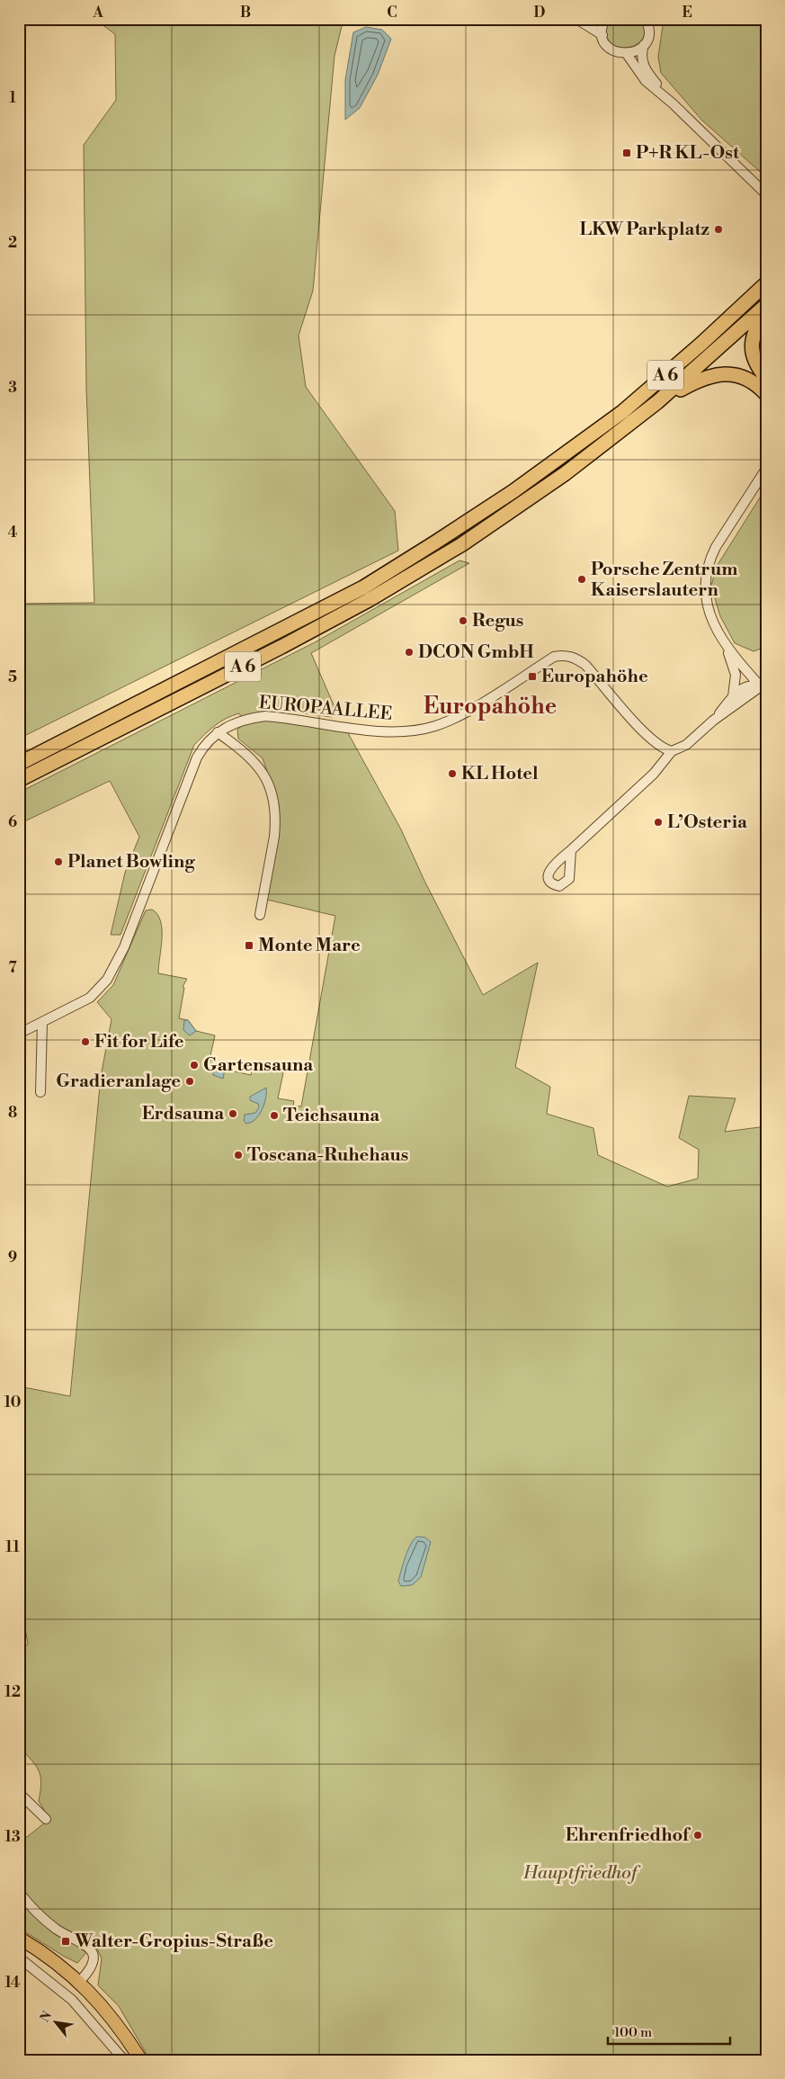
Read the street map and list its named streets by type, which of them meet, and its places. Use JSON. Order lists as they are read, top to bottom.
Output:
{
  "streets": {
    "highway": ["A 6"],
    "street": ["EUROPAALLEE"]
  },
  "districts": ["Europahöhe"],
  "parks": ["Hauptfriedhof"],
  "places": {
    "transit": [
      "P+R KL-Ost",
      "Europahöhe",
      "Monte Mare",
      "Walter-Gropius-Straße"
    ],
    "other": [
      "LKW Parkplatz",
      "Porsche Zentrum Kaiserslautern",
      "Regus",
      "DCON GmbH",
      "KL Hotel",
      "L’Osteria",
      "Planet Bowling",
      "Fit for Life",
      "Gartensauna",
      "Gradieranlage",
      "Erdsauna",
      "Teichsauna",
      "Toscana-Ruhehaus",
      "Ehrenfriedhof"
    ]
  },
  "scale_bar": "100 m",
  "north": "top left",
  "grid": {
    "columns": [
      "A",
      "B",
      "C",
      "D",
      "E"
    ],
    "rows": [
      "1",
      "2",
      "3",
      "4",
      "5",
      "6",
      "7",
      "8",
      "9",
      "10",
      "11",
      "12",
      "13",
      "14"
    ]
  }
}
